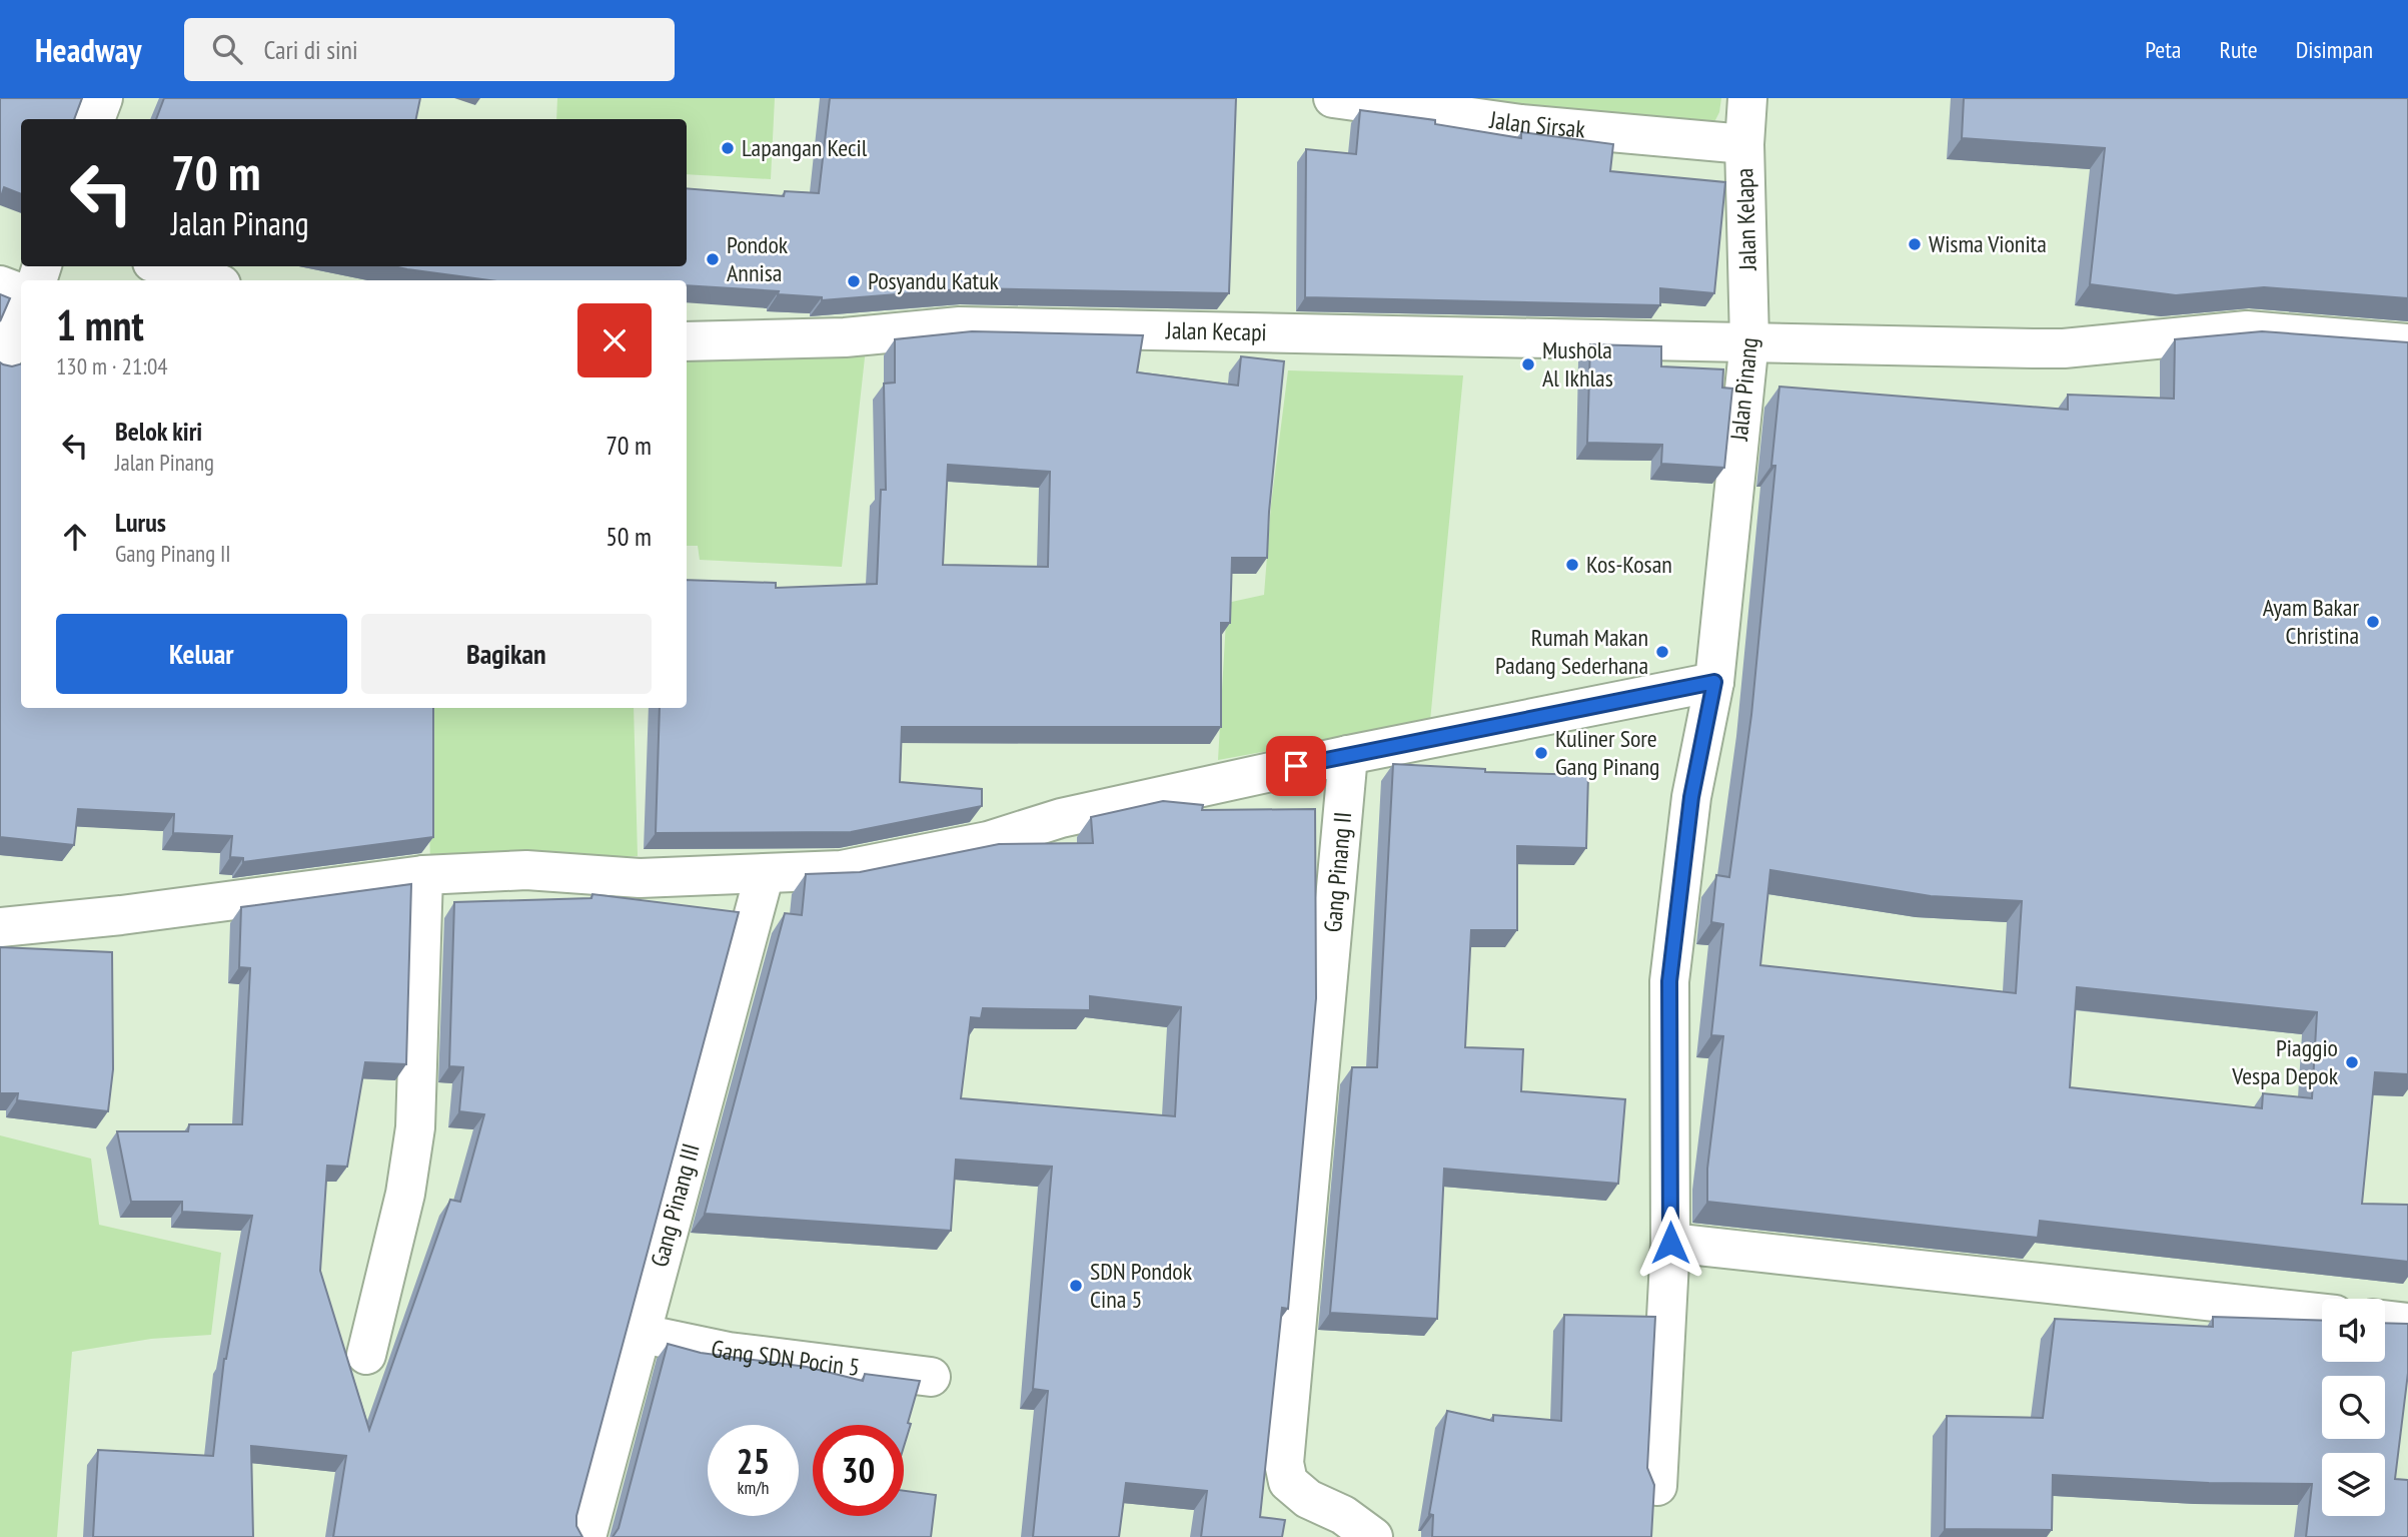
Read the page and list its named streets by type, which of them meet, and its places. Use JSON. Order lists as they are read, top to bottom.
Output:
{
  "streets": {
    "street": [
      "Jalan Sirsak",
      "Jalan Kelapa",
      "Jalan Kecapi",
      "Jalan Pinang",
      "Gang Pinang II",
      "Gang Pinang III",
      "Gang SDN Pocin 5"
    ]
  },
  "crossings": [
    ["Jalan Sirsak", "Jalan Kelapa"],
    ["Jalan Kelapa", "Jalan Kecapi"],
    ["Jalan Kelapa", "Jalan Pinang"],
    ["Jalan Kecapi", "Jalan Pinang"],
    ["Gang Pinang III", "Gang SDN Pocin 5"]
  ],
  "places": [
    "Lapangan Kecil",
    "Wisma Vionita",
    "Pondok Annisa",
    "Posyandu Katuk",
    "Mushola Al Ikhlas",
    "Kos-Kosan",
    "Ayam Bakar Christina",
    "Rumah Makan Padang Sederhana",
    "Kuliner Sore Gang Pinang",
    "Piaggio Vespa Depok",
    "SDN Pondok Cina 5"
  ],
  "page": {
    "header": "Headway",
    "search": "Cari di sini",
    "nav": ["Peta", "Rute", "Disimpan"],
    "turn": ["70 m", "Jalan Pinang"],
    "heading": ["1 mnt", "130 m · 21:04"],
    "list": [
      {
        "name": "Belok kiri",
        "note": "Jalan Pinang",
        "value": "70 m"
      },
      {
        "name": "Lurus",
        "note": "Gang Pinang II",
        "value": "50 m"
      }
    ],
    "buttons": ["Keluar", "Bagikan"],
    "speed": "25 km/h",
    "limit": "30"
  }
}
